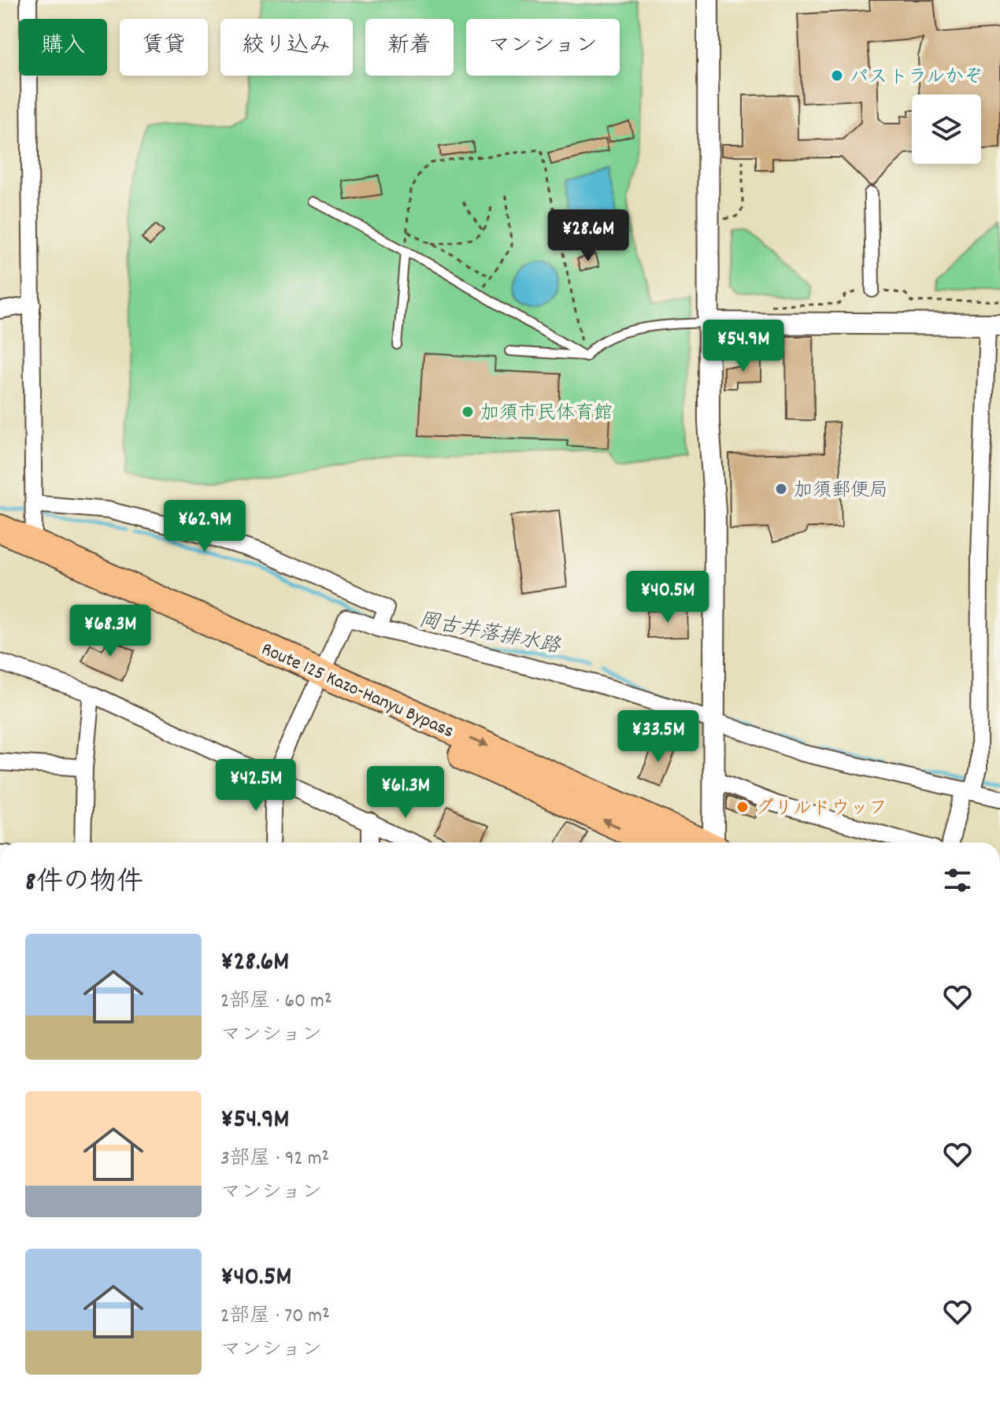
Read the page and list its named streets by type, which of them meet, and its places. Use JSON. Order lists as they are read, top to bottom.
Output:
{
  "streets": {
    "highway": ["Route 125 Kazo-Hanyu Bypass"]
  },
  "water": ["岡古井落排水路"],
  "places": [
    "パストラルかぞ",
    "加須市民体育館",
    "加須郵便局",
    "グリルドウッフ"
  ],
  "page": {
    "chip": [
      "購入",
      "賃貸",
      "絞り込み",
      "新着",
      "マンション"
    ],
    "price": [
      "¥28.6M",
      "¥54.9M",
      "¥62.9M",
      "¥40.5M",
      "¥68.3M",
      "¥33.5M",
      "¥42.5M",
      "¥61.3M"
    ],
    "heading": "8件の物件",
    "list": [
      {
        "name": "¥28.6M",
        "note": "2部屋 · 60 m² · マンション"
      },
      {
        "name": "¥54.9M",
        "note": "3部屋 · 92 m² · マンション"
      },
      {
        "name": "¥40.5M",
        "note": "2部屋 · 70 m² · マンション"
      }
    ]
  }
}
